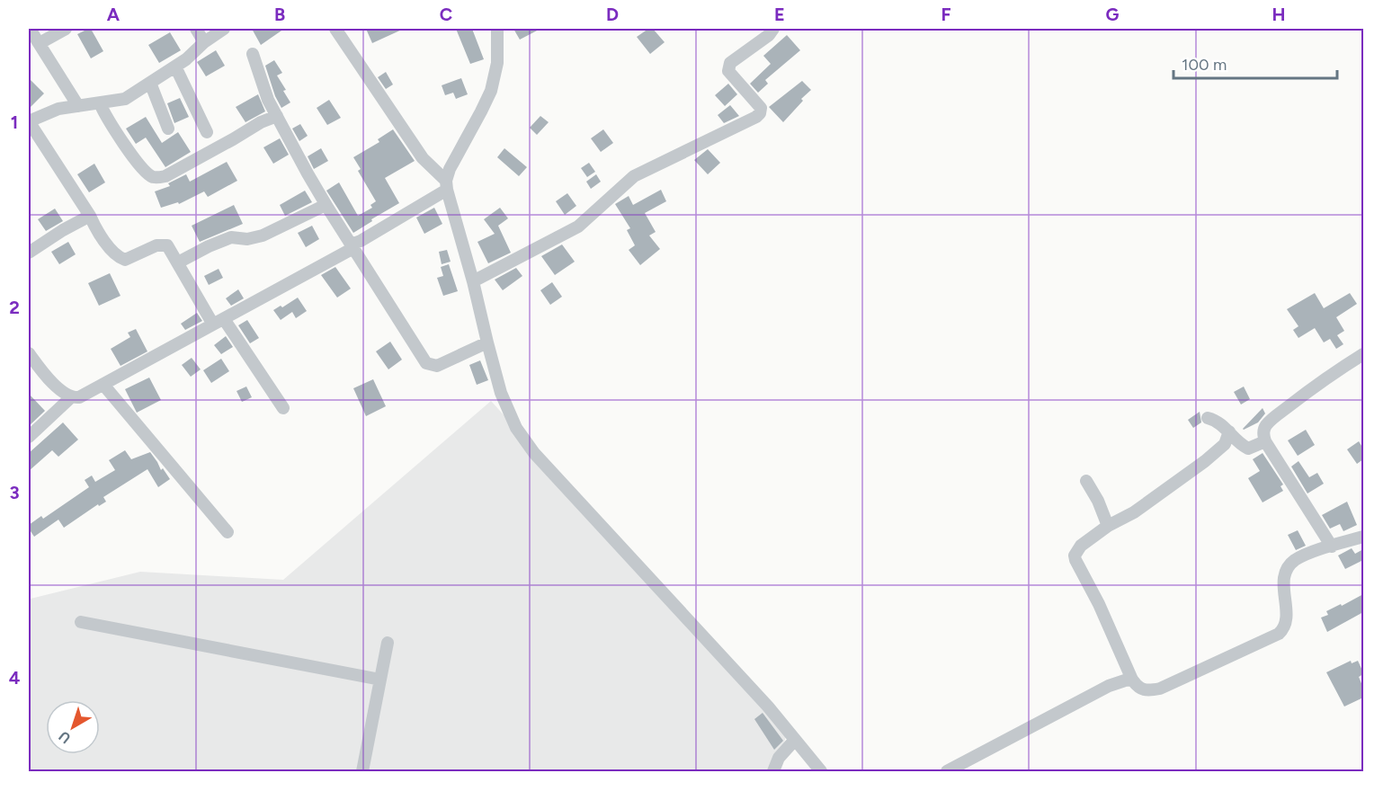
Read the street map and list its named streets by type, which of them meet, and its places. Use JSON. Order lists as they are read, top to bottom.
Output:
{
  "scale_bar": "100 m",
  "north": "bottom left",
  "grid": {
    "columns": [
      "A",
      "B",
      "C",
      "D",
      "E",
      "F",
      "G",
      "H"
    ],
    "rows": [
      "1",
      "2",
      "3",
      "4"
    ]
  }
}
